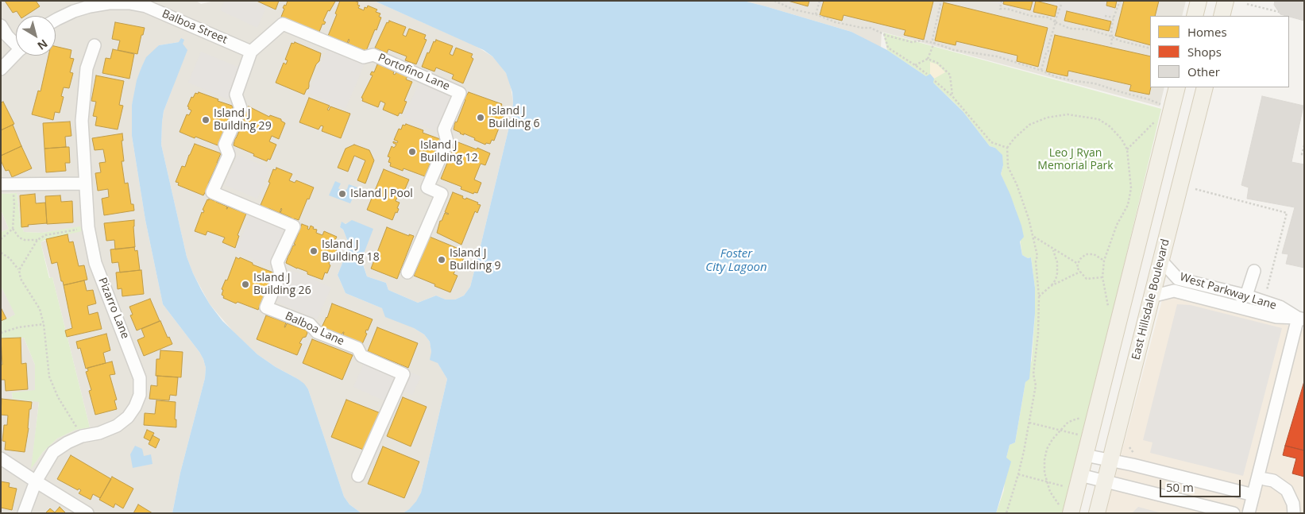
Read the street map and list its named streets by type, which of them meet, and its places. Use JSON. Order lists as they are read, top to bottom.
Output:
{
  "streets": {
    "main road": ["East Hillsdale Boulevard"],
    "street": [
      "Balboa Street",
      "Portofino Lane",
      "West Parkway Lane",
      "Pizarro Lane",
      "Balboa Lane"
    ]
  },
  "crossings": [
    ["Balboa Street", "Portofino Lane"],
    ["Balboa Street", "Balboa Lane"],
    ["Portofino Lane", "Balboa Lane"],
    ["West Parkway Lane", "East Hillsdale Boulevard"]
  ],
  "water": ["Foster City Lagoon"],
  "parks": ["Leo J Ryan Memorial Park"],
  "places": [
    "Island J Building 6",
    "Island J Building 29",
    "Island J Building 12",
    "Island J Pool",
    "Island J Building 18",
    "Island J Building 9",
    "Island J Building 26"
  ],
  "legend": ["Homes", "Shops", "Other"],
  "scale_bar": "50 m",
  "north": "bottom right"
}
